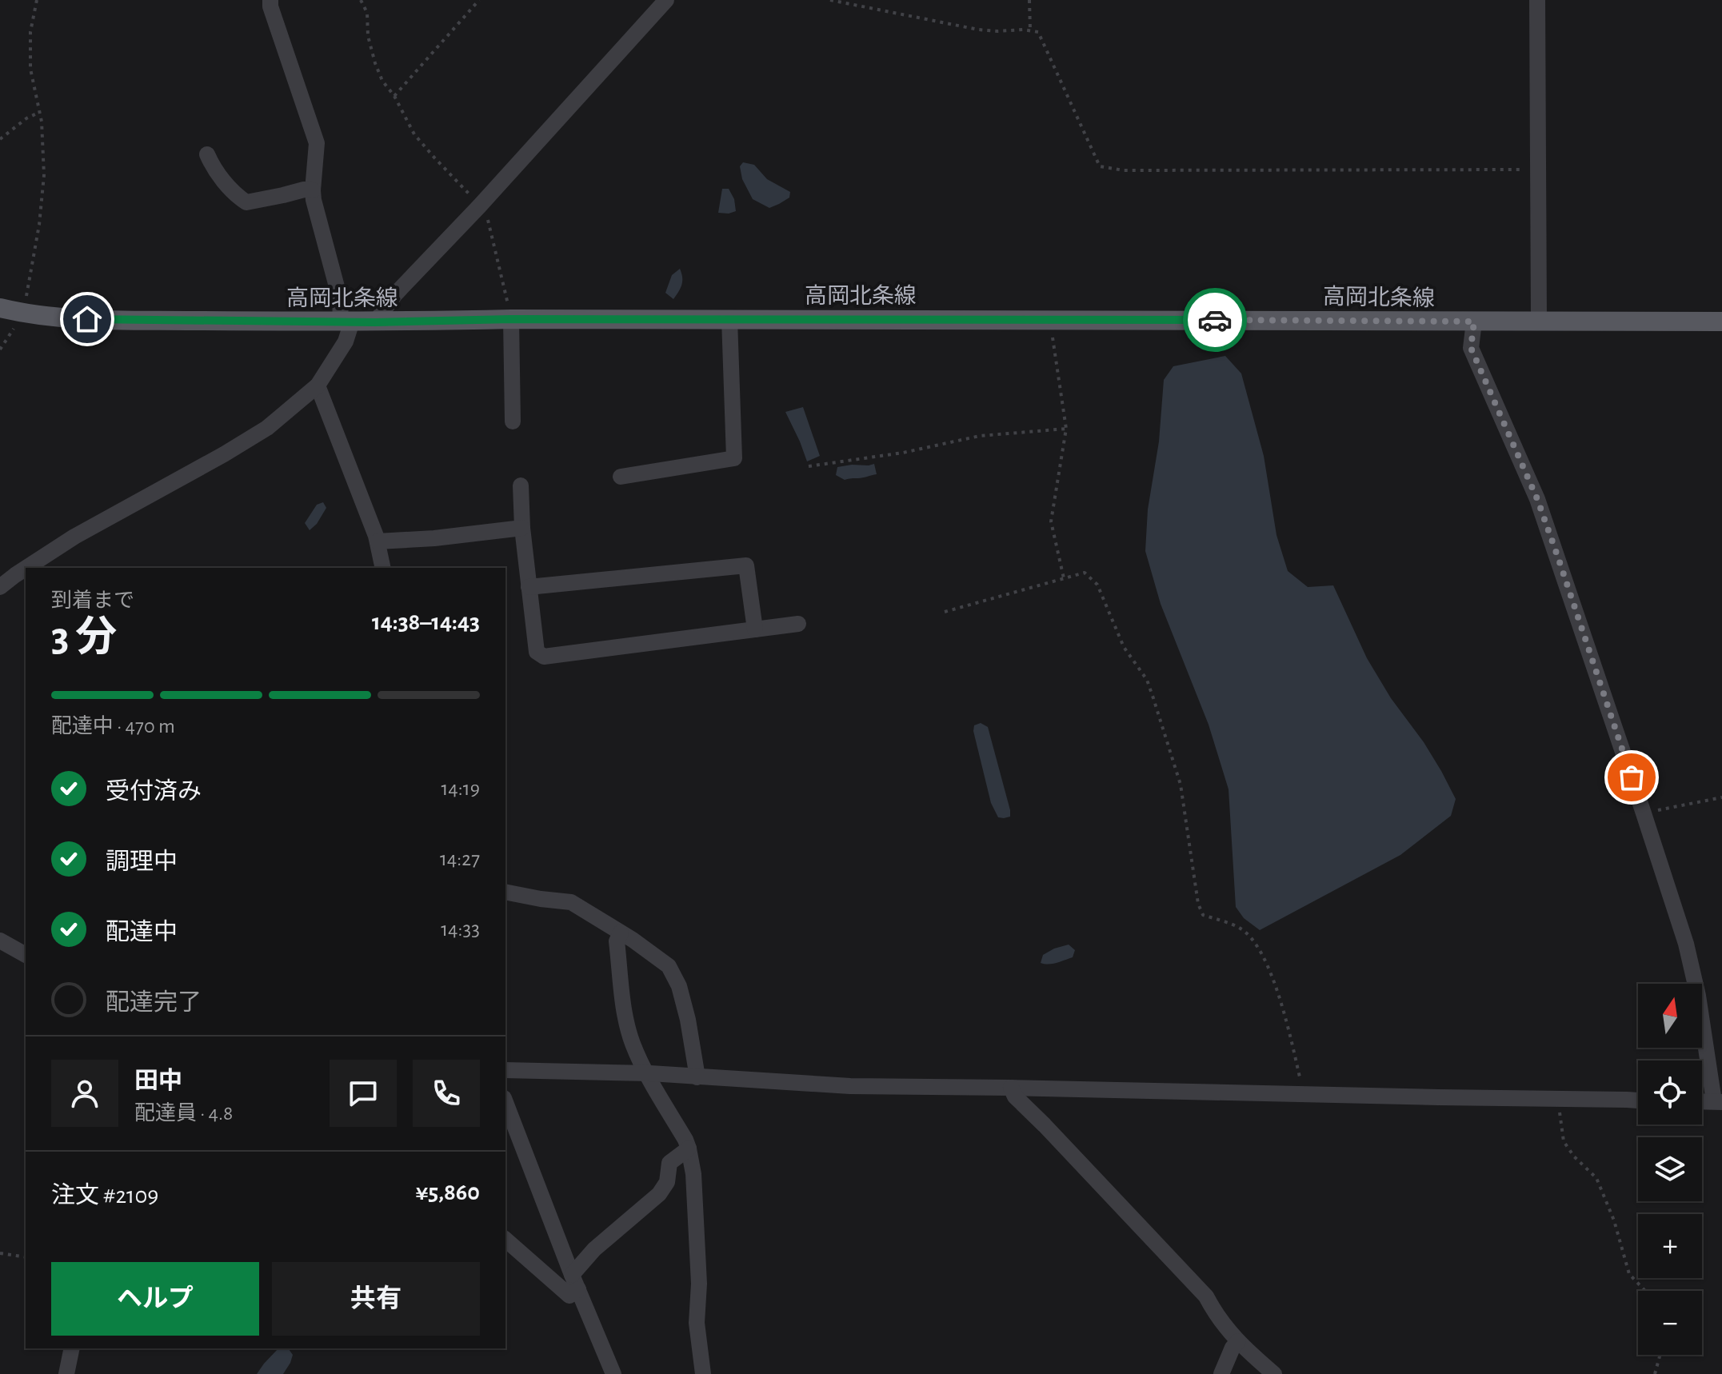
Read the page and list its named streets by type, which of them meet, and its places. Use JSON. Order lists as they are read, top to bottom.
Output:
{
  "streets": {
    "main road": ["高岡北条線"]
  },
  "north": "top",
  "page": {
    "heading": ["3 分", "到着まで", "14:38–14:43"],
    "panel": [
      "田中",
      "配達員 · 4.8",
      "注文 #2109",
      "¥5,860"
    ],
    "bar": "配達中 · 470 m",
    "list": [
      ["受付済み", "14:19"],
      ["調理中", "14:27"],
      ["配達中", "14:33"],
      "配達完了"
    ],
    "map_buttons": ["+", "−"],
    "buttons": ["ヘルプ", "共有"]
  }
}
